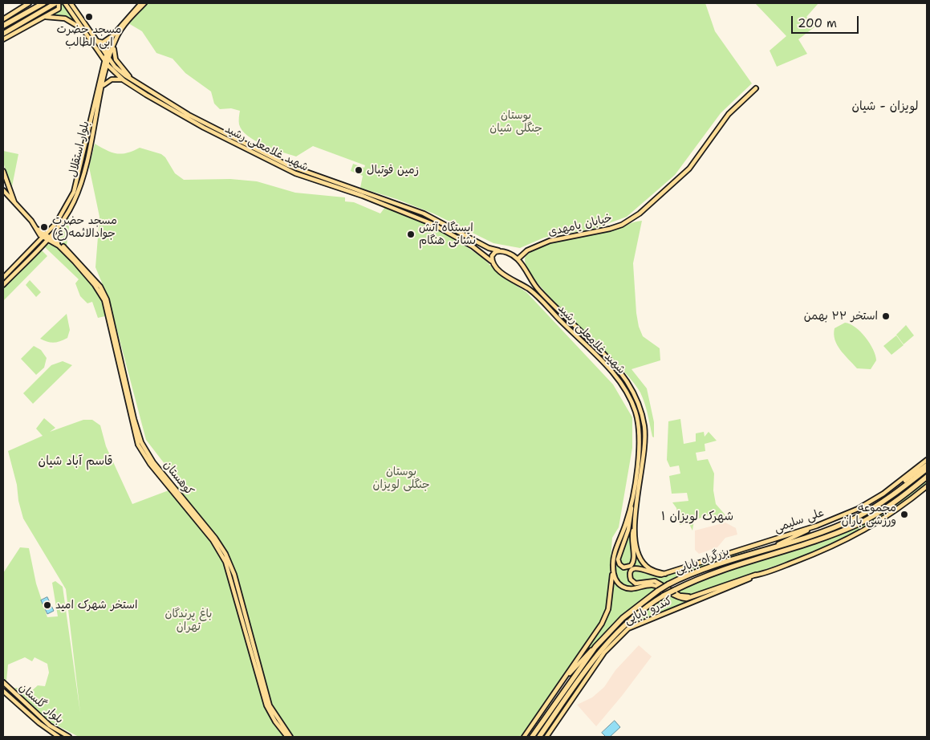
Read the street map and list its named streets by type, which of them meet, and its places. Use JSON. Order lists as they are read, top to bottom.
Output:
{
  "streets": {
    "highway": ["بزرگراه بابایی"],
    "main road": [
      "شهید غلامعلی رشید",
      "بلوار استقلال",
      "خیابان یامهدی",
      "کوهستان",
      "علی سلیمی",
      "کندرو بابایی",
      "بلوار گلستان"
    ]
  },
  "crossings": [
    ["شهید غلامعلی رشید", "بلوار استقلال"],
    ["شهید غلامعلی رشید", "علی سلیمی"],
    ["شهید غلامعلی رشید", "کندرو بابایی"],
    ["بلوار استقلال", "کوهستان"]
  ],
  "districts": ["لویزان - شیان", "قاسم آباد شیان", "شهرک لویزان ۱"],
  "parks": ["بوستان جنگلی شیان", "بوستان جنگلی لویزان", "باغ پرندگان تهران"],
  "places": [
    "مسجد حضرت ابی الطالب",
    "زمین فوتبال",
    "مسجد حضرت جوادالائمه(ع)",
    "ایستگاه آتش نشانی هنگام",
    "استخر ۲۲ بهمن",
    "مجموعه ورزشی باران",
    "استخر شهرک امید"
  ],
  "scale_bar": "200 m"
}
